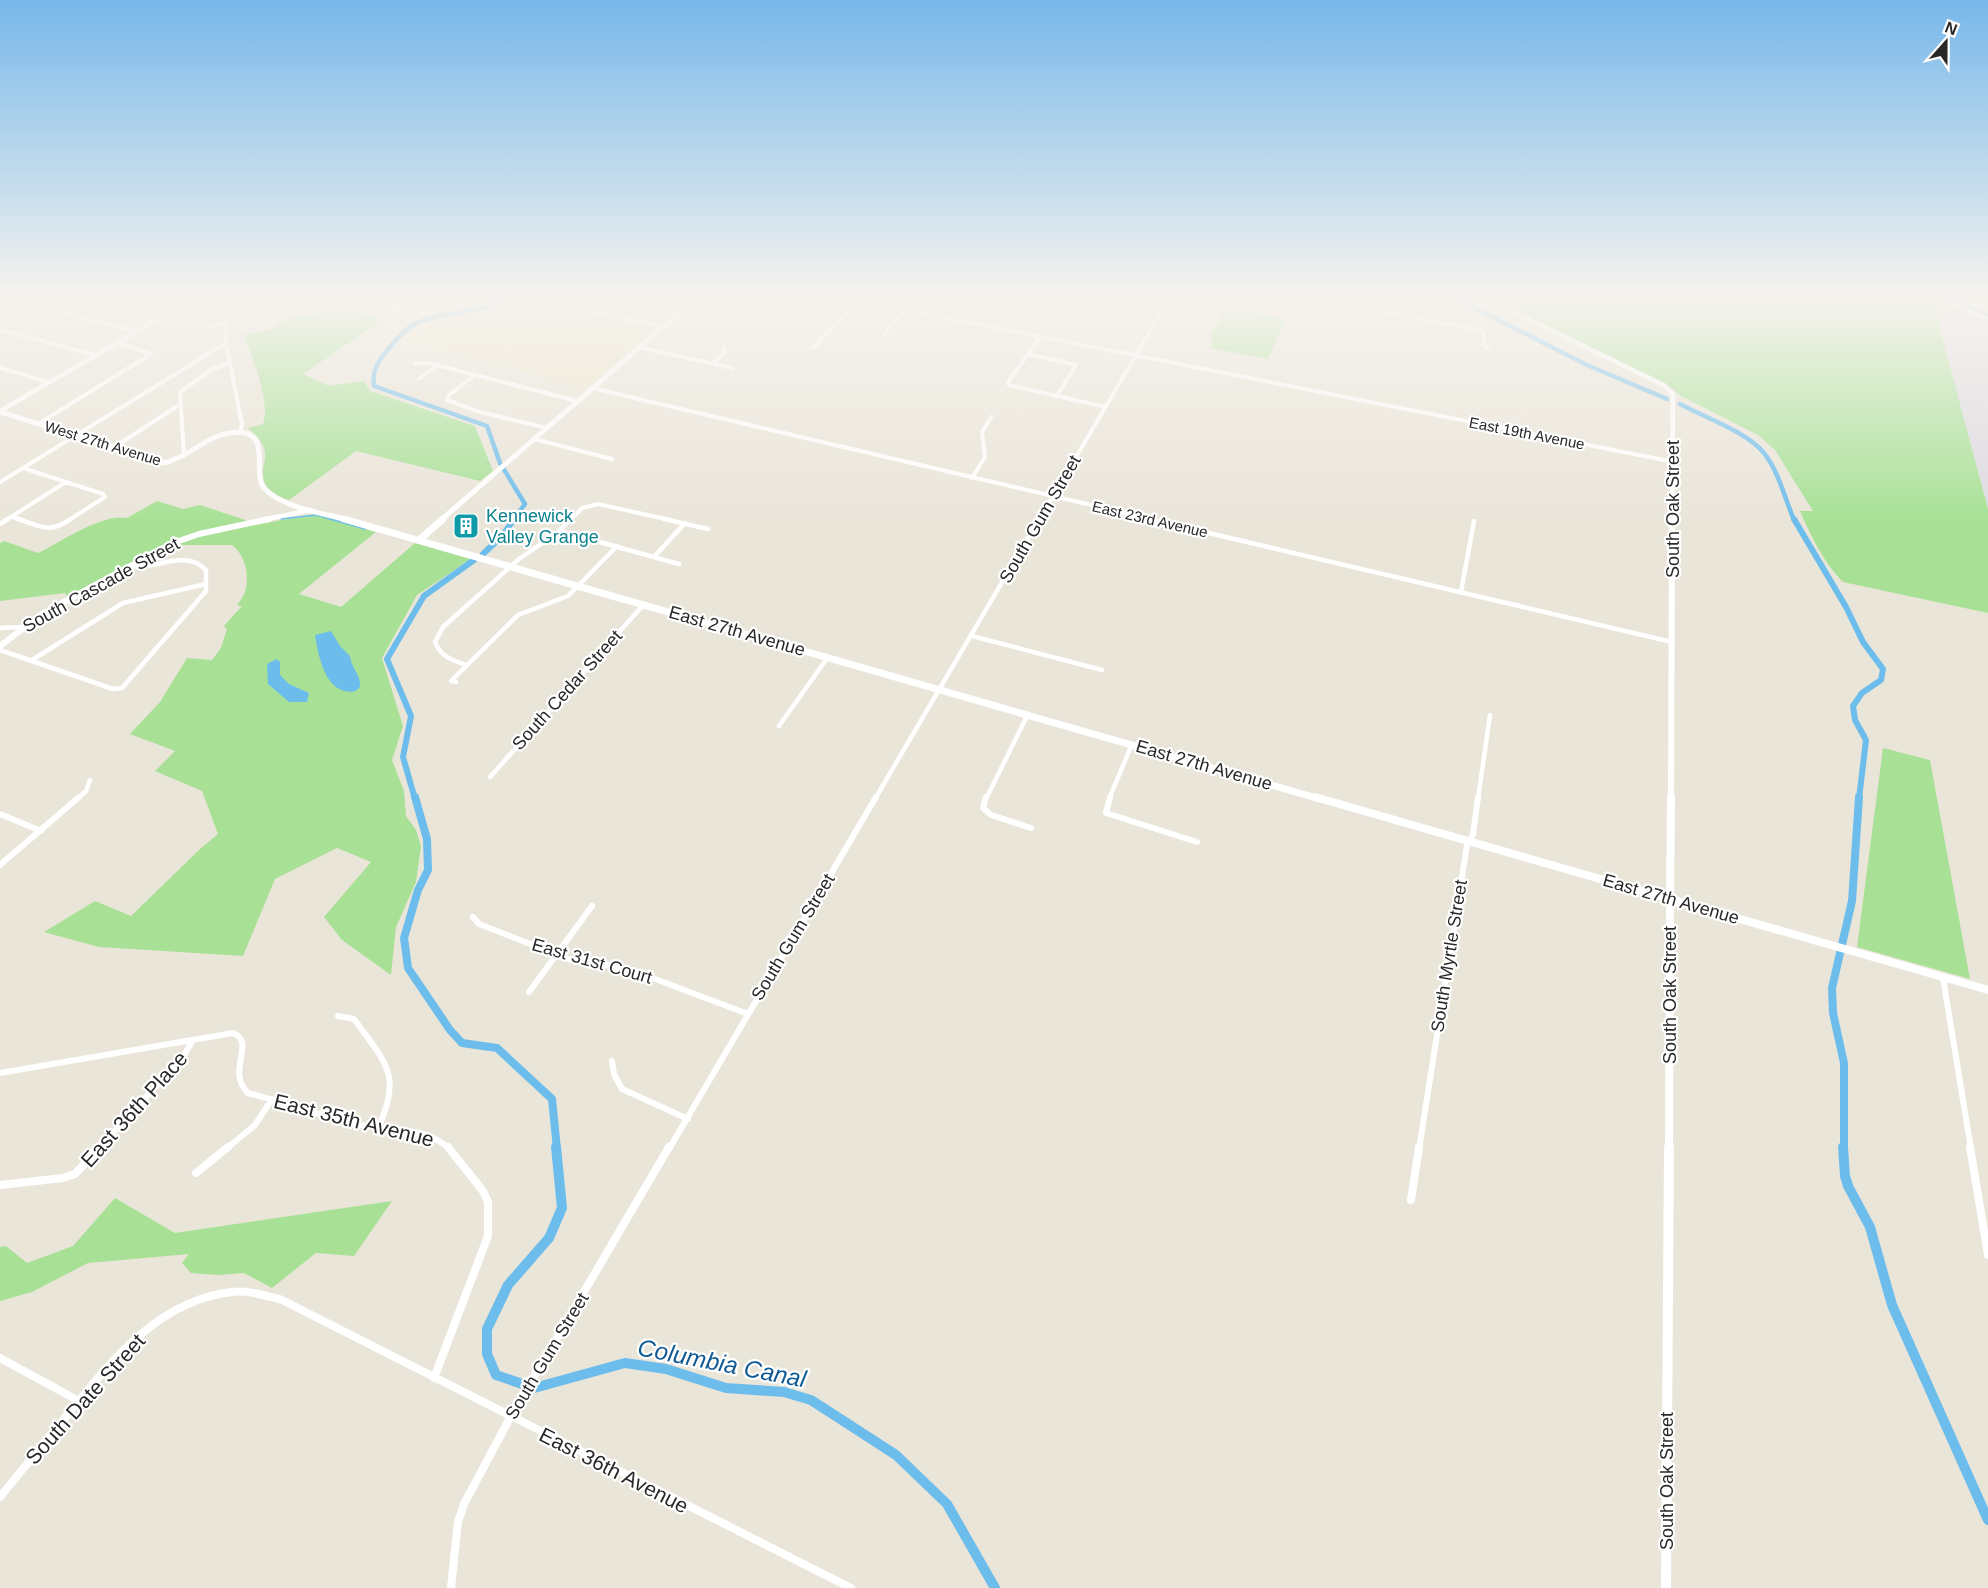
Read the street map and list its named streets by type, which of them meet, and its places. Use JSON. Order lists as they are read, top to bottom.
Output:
{
  "streets": {
    "main road": ["West 27th Avenue", "South Oak Street", "East 27th Avenue"],
    "street": [
      "East 19th Avenue",
      "South Gum Street",
      "East 23rd Avenue",
      "South Cascade Street",
      "South Cedar Street",
      "South Myrtle Street",
      "East 31st Court",
      "East 36th Place",
      "East 35th Avenue",
      "South Date Street",
      "East 36th Avenue"
    ]
  },
  "crossings": [
    ["East 19th Avenue", "South Oak Street"],
    ["South Oak Street", "East 23rd Avenue"],
    ["South Oak Street", "East 27th Avenue"],
    ["South Gum Street", "East 23rd Avenue"],
    ["South Gum Street", "East 27th Avenue"],
    ["South Gum Street", "East 31st Court"],
    ["South Gum Street", "East 36th Avenue"],
    ["East 27th Avenue", "South Cedar Street"],
    ["East 27th Avenue", "South Myrtle Street"],
    ["East 35th Avenue", "East 36th Avenue"],
    ["South Date Street", "East 36th Avenue"]
  ],
  "water": ["Columbia Canal"],
  "places": {
    "building": ["Kennewick Valley Grange"]
  },
  "north": "top"
}
